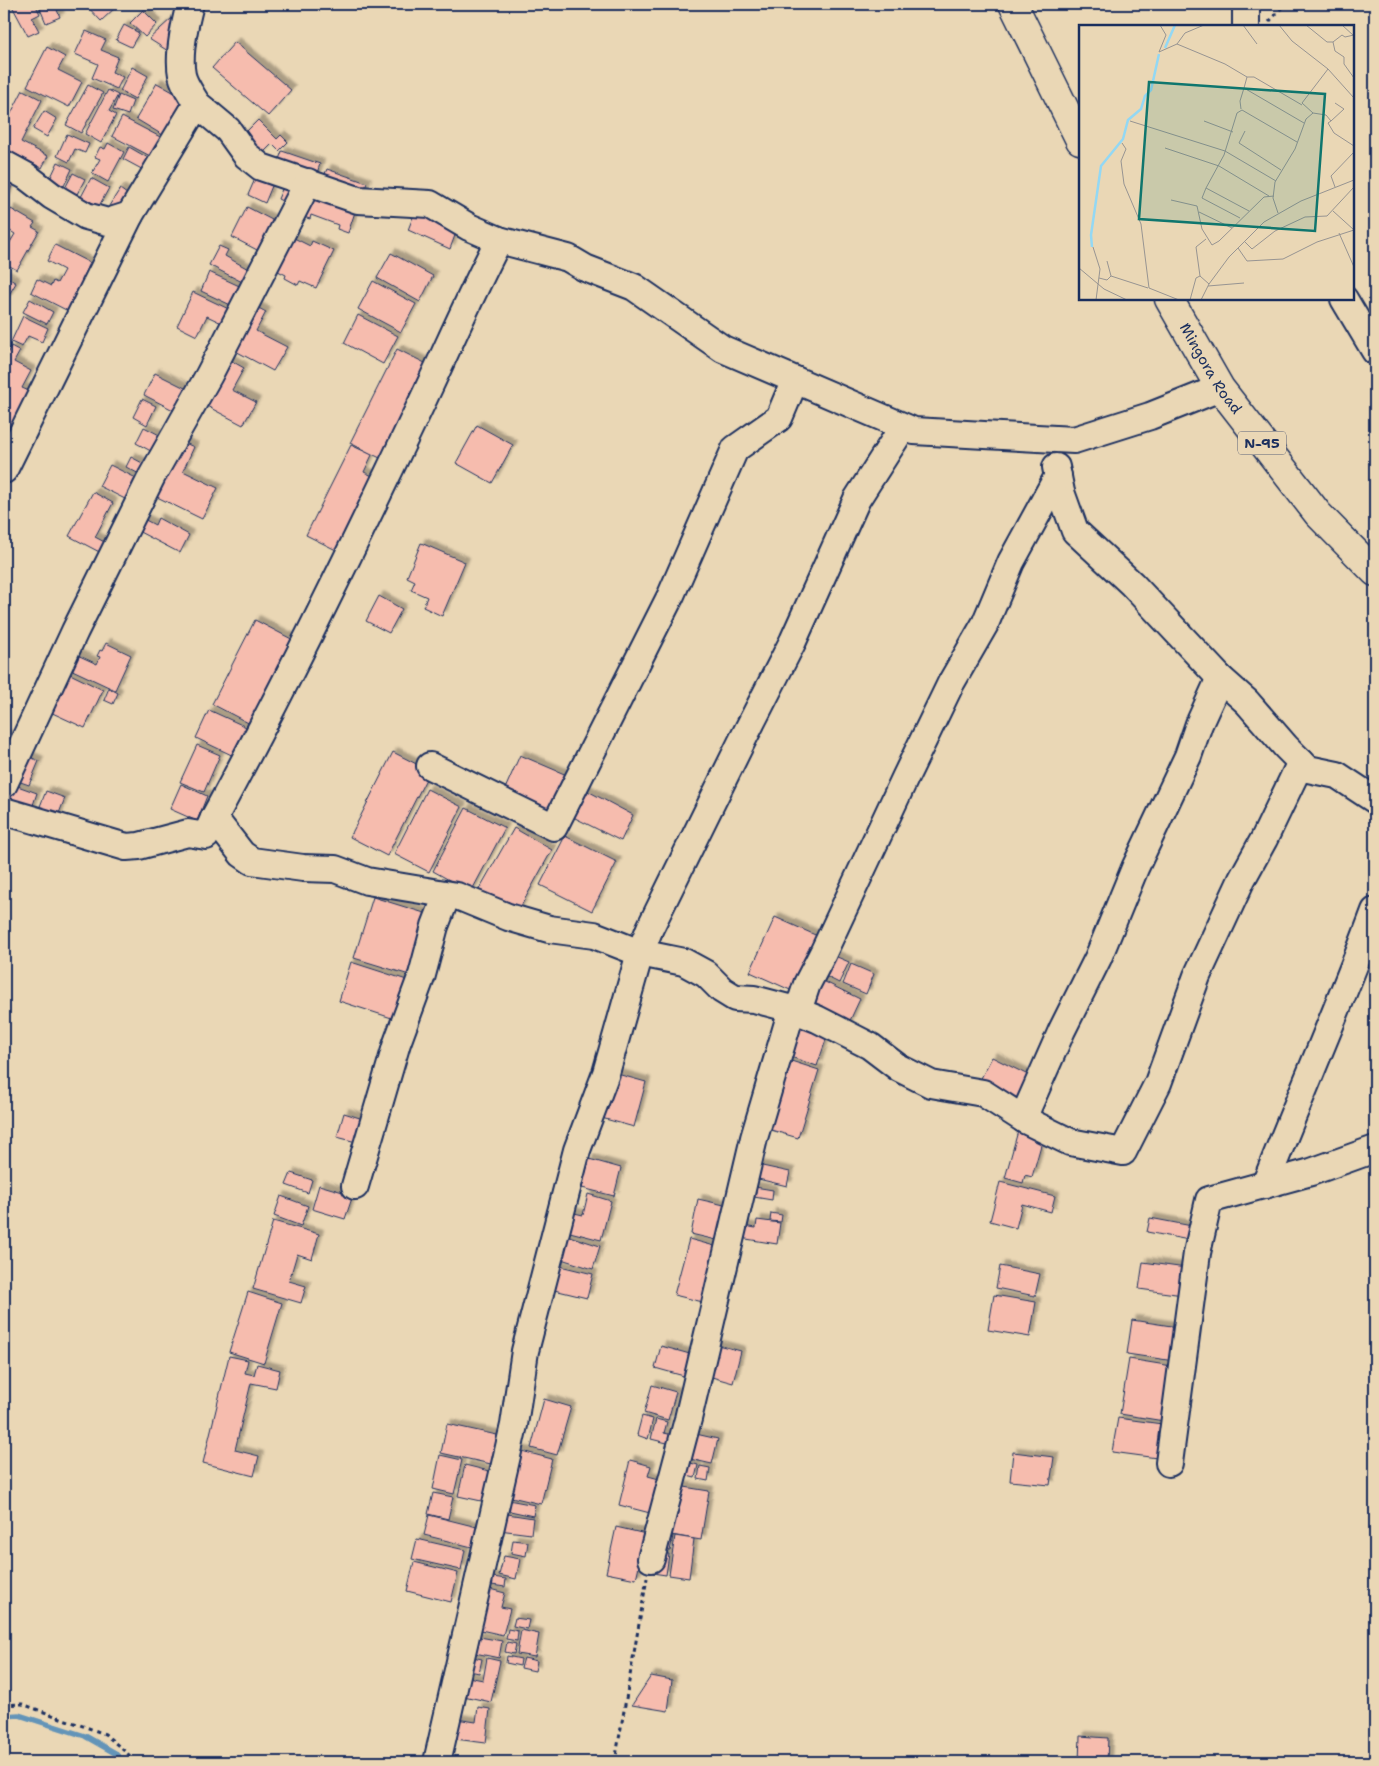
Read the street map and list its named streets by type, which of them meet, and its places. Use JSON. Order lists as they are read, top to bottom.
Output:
{
  "streets": {
    "highway": ["Mingora Road", "N-95"]
  }
}
